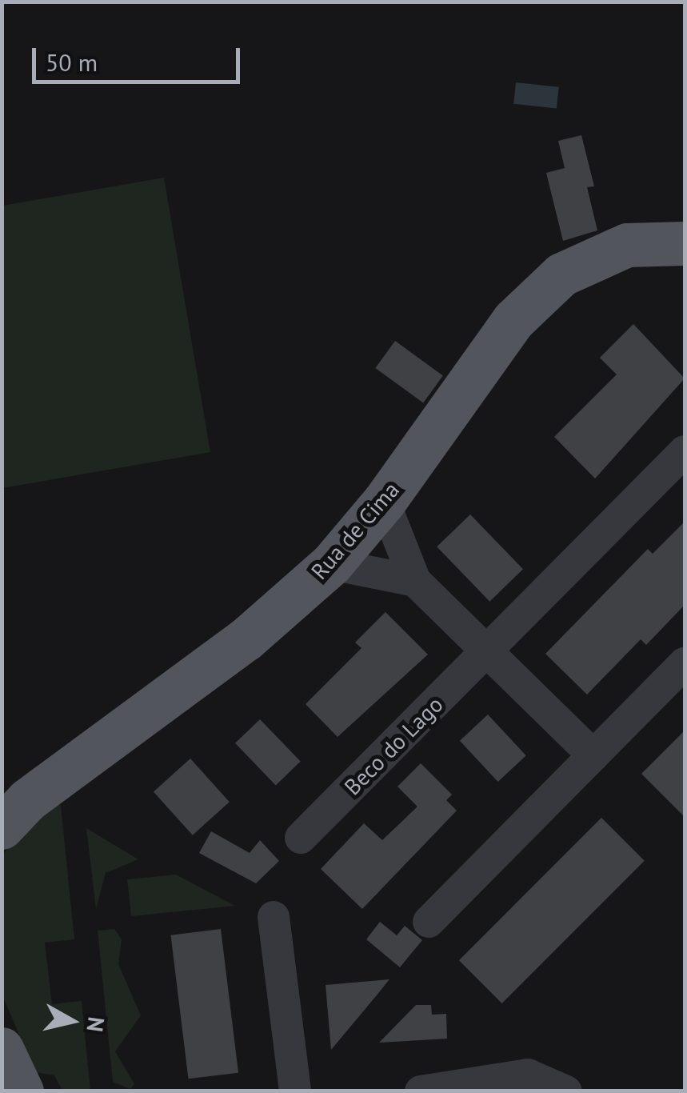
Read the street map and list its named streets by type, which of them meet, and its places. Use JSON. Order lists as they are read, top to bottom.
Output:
{
  "streets": {
    "main road": ["Rua de Cima"],
    "street": ["Beco do Lago"]
  },
  "scale_bar": "50 m",
  "north": "right"
}
